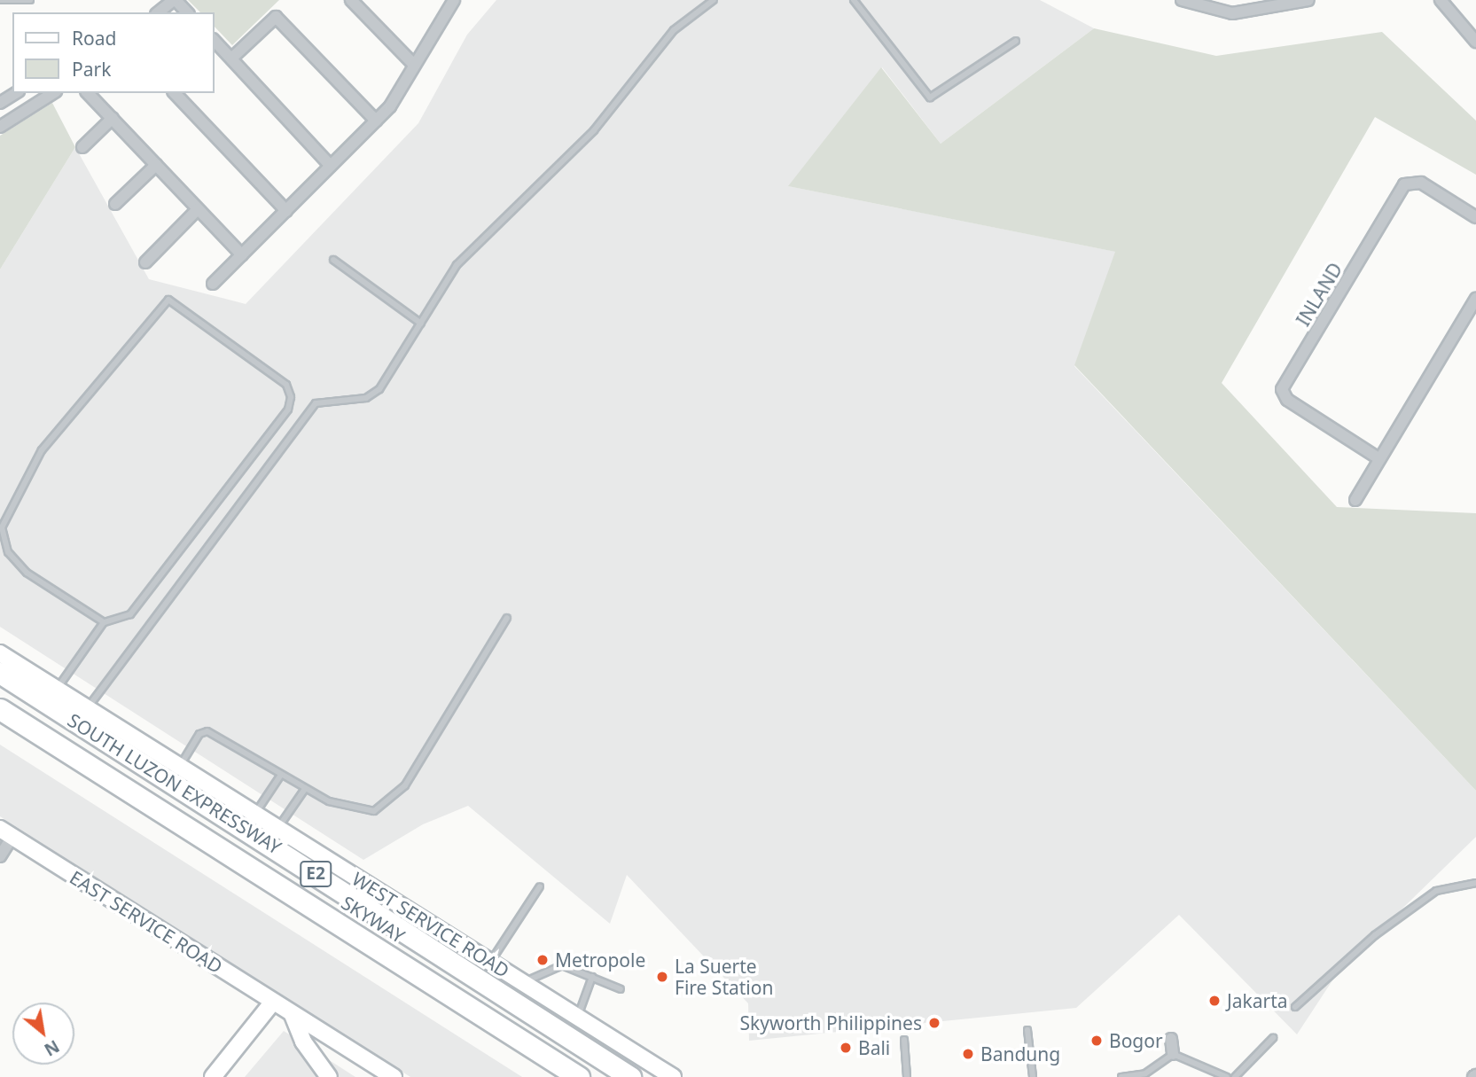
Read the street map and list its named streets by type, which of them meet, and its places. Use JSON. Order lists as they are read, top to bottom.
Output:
{
  "streets": {
    "highway": ["SOUTH LUZON EXPRESSWAY", "E2", "SKYWAY"],
    "main road": ["EAST SERVICE ROAD", "WEST SERVICE ROAD"],
    "street": ["INLAND"]
  },
  "places": [
    "Metropole",
    "La Suerte Fire Station",
    "Jakarta",
    "Skyworth Philippines",
    "Bogor",
    "Bali",
    "Bandung"
  ],
  "legend": ["Road", "Park"],
  "north": "bottom right"
}
